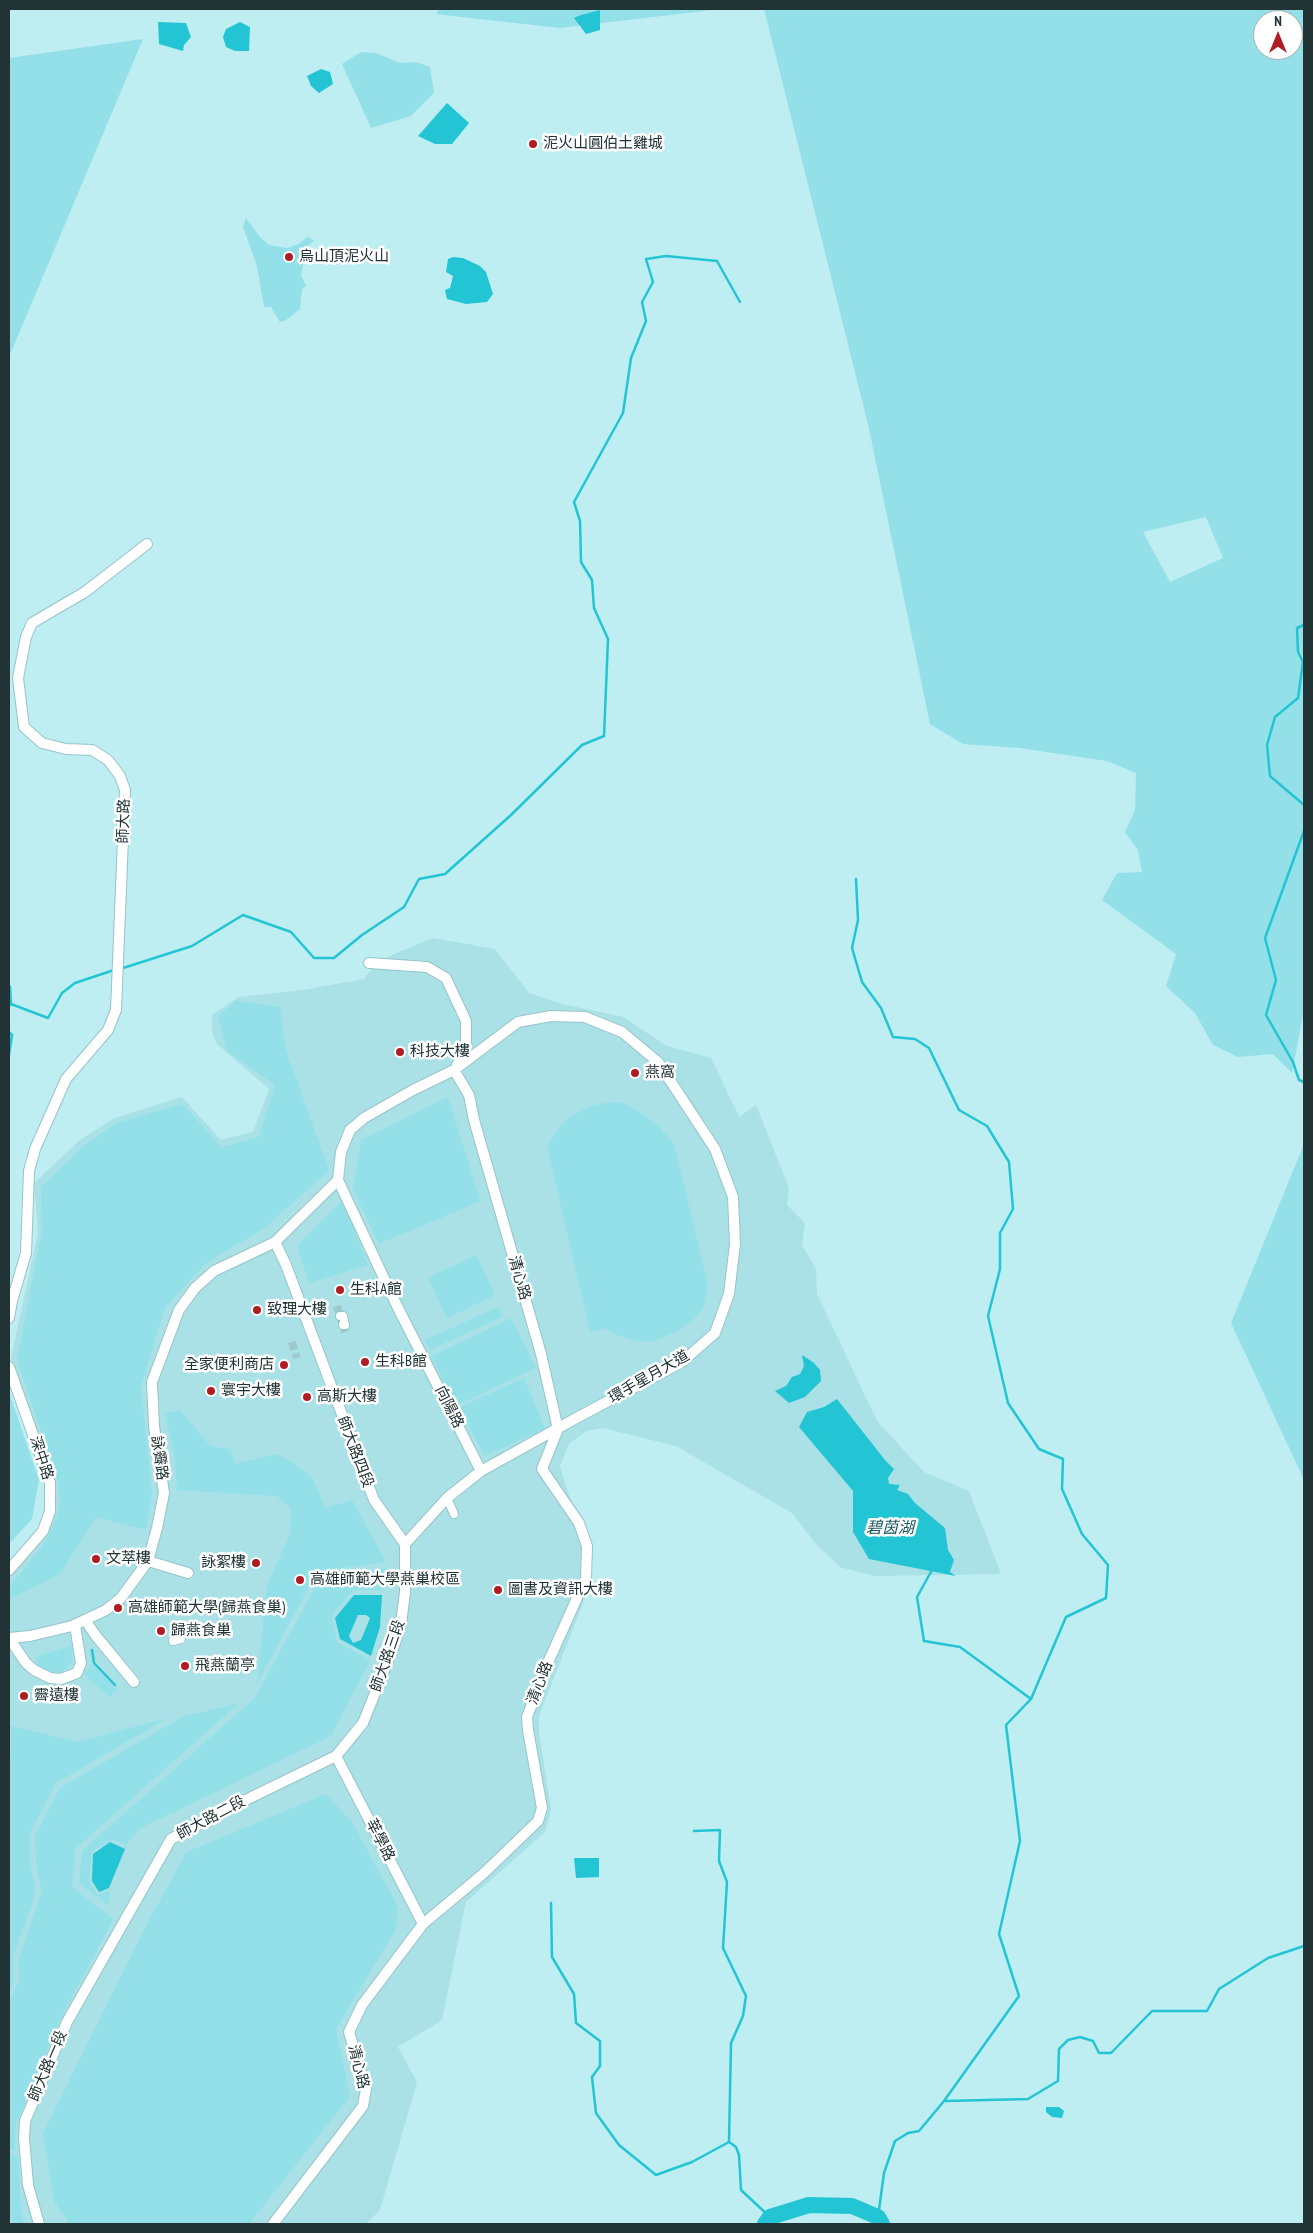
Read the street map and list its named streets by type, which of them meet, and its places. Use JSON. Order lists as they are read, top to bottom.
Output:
{
  "streets": {
    "street": [
      "師大路",
      "清心路",
      "環手星月大道",
      "向陽路",
      "師大路四段",
      "深中路",
      "詠霽路",
      "師大路三段",
      "師大路二段",
      "莘學路",
      "師大路一段"
    ]
  },
  "crossings": [
    ["清心路", "環手星月大道"],
    ["清心路", "莘學路"],
    ["環手星月大道", "向陽路"],
    ["環手星月大道", "師大路四段"],
    ["環手星月大道", "師大路三段"],
    ["師大路四段", "詠霽路"],
    ["師大路四段", "師大路三段"],
    ["師大路三段", "師大路二段"],
    ["師大路三段", "莘學路"],
    ["師大路二段", "莘學路"],
    ["師大路二段", "師大路一段"]
  ],
  "water": ["碧茵湖"],
  "places": [
    "泥火山圓伯土雞城",
    "烏山頂泥火山",
    "科技大樓",
    "燕窩",
    "生科A館",
    "致理大樓",
    "生科B館",
    "全家便利商店",
    "寰宇大樓",
    "高斯大樓",
    "文萃樓",
    "詠絮樓",
    "高雄師範大學燕巢校區",
    "圖書及資訊大樓",
    "高雄師範大學(歸燕食巢)",
    "歸燕食巢",
    "飛燕蘭亭",
    "霽遠樓"
  ],
  "north": "top"
}
